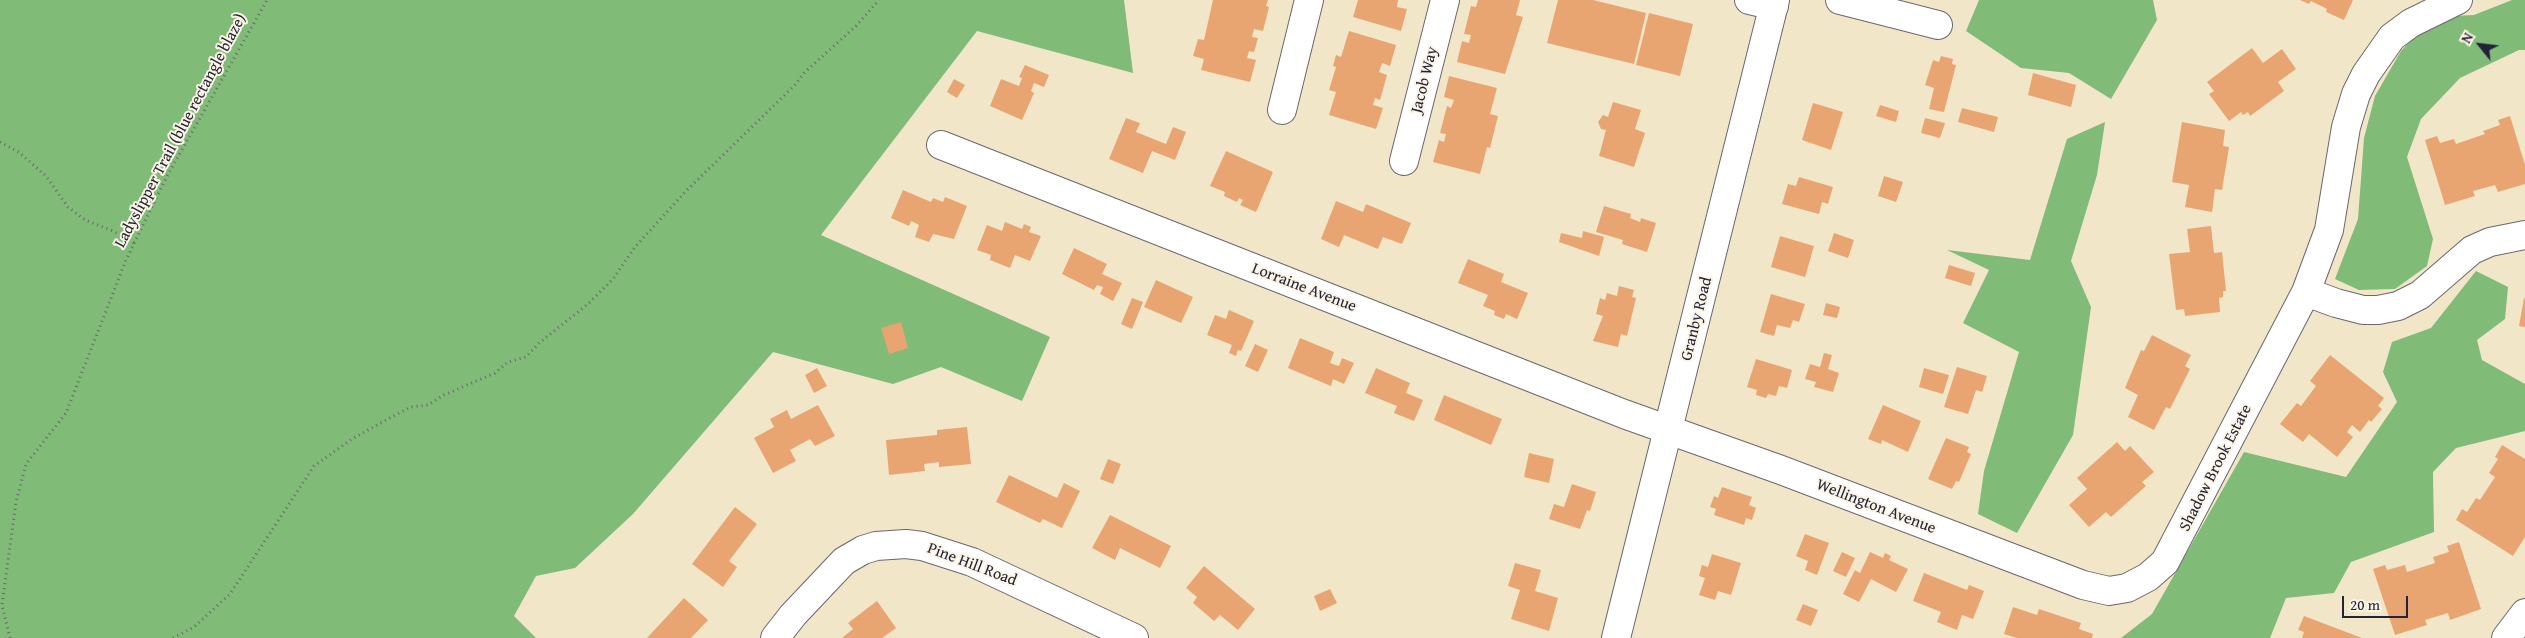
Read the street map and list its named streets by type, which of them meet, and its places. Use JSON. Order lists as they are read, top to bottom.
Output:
{
  "streets": {
    "street": [
      "Jacob Way",
      "Lorraine Avenue",
      "Granby Road",
      "Shadow Brook Estate",
      "Wellington Avenue",
      "Pine Hill Road"
    ],
    "path": ["Ladyslipper Trail (blue rectangle blaze)"]
  },
  "crossings": [
    ["Lorraine Avenue", "Granby Road"],
    ["Lorraine Avenue", "Wellington Avenue"],
    ["Granby Road", "Wellington Avenue"],
    ["Shadow Brook Estate", "Wellington Avenue"]
  ],
  "scale_bar": "20 m",
  "north": "top left"
}
